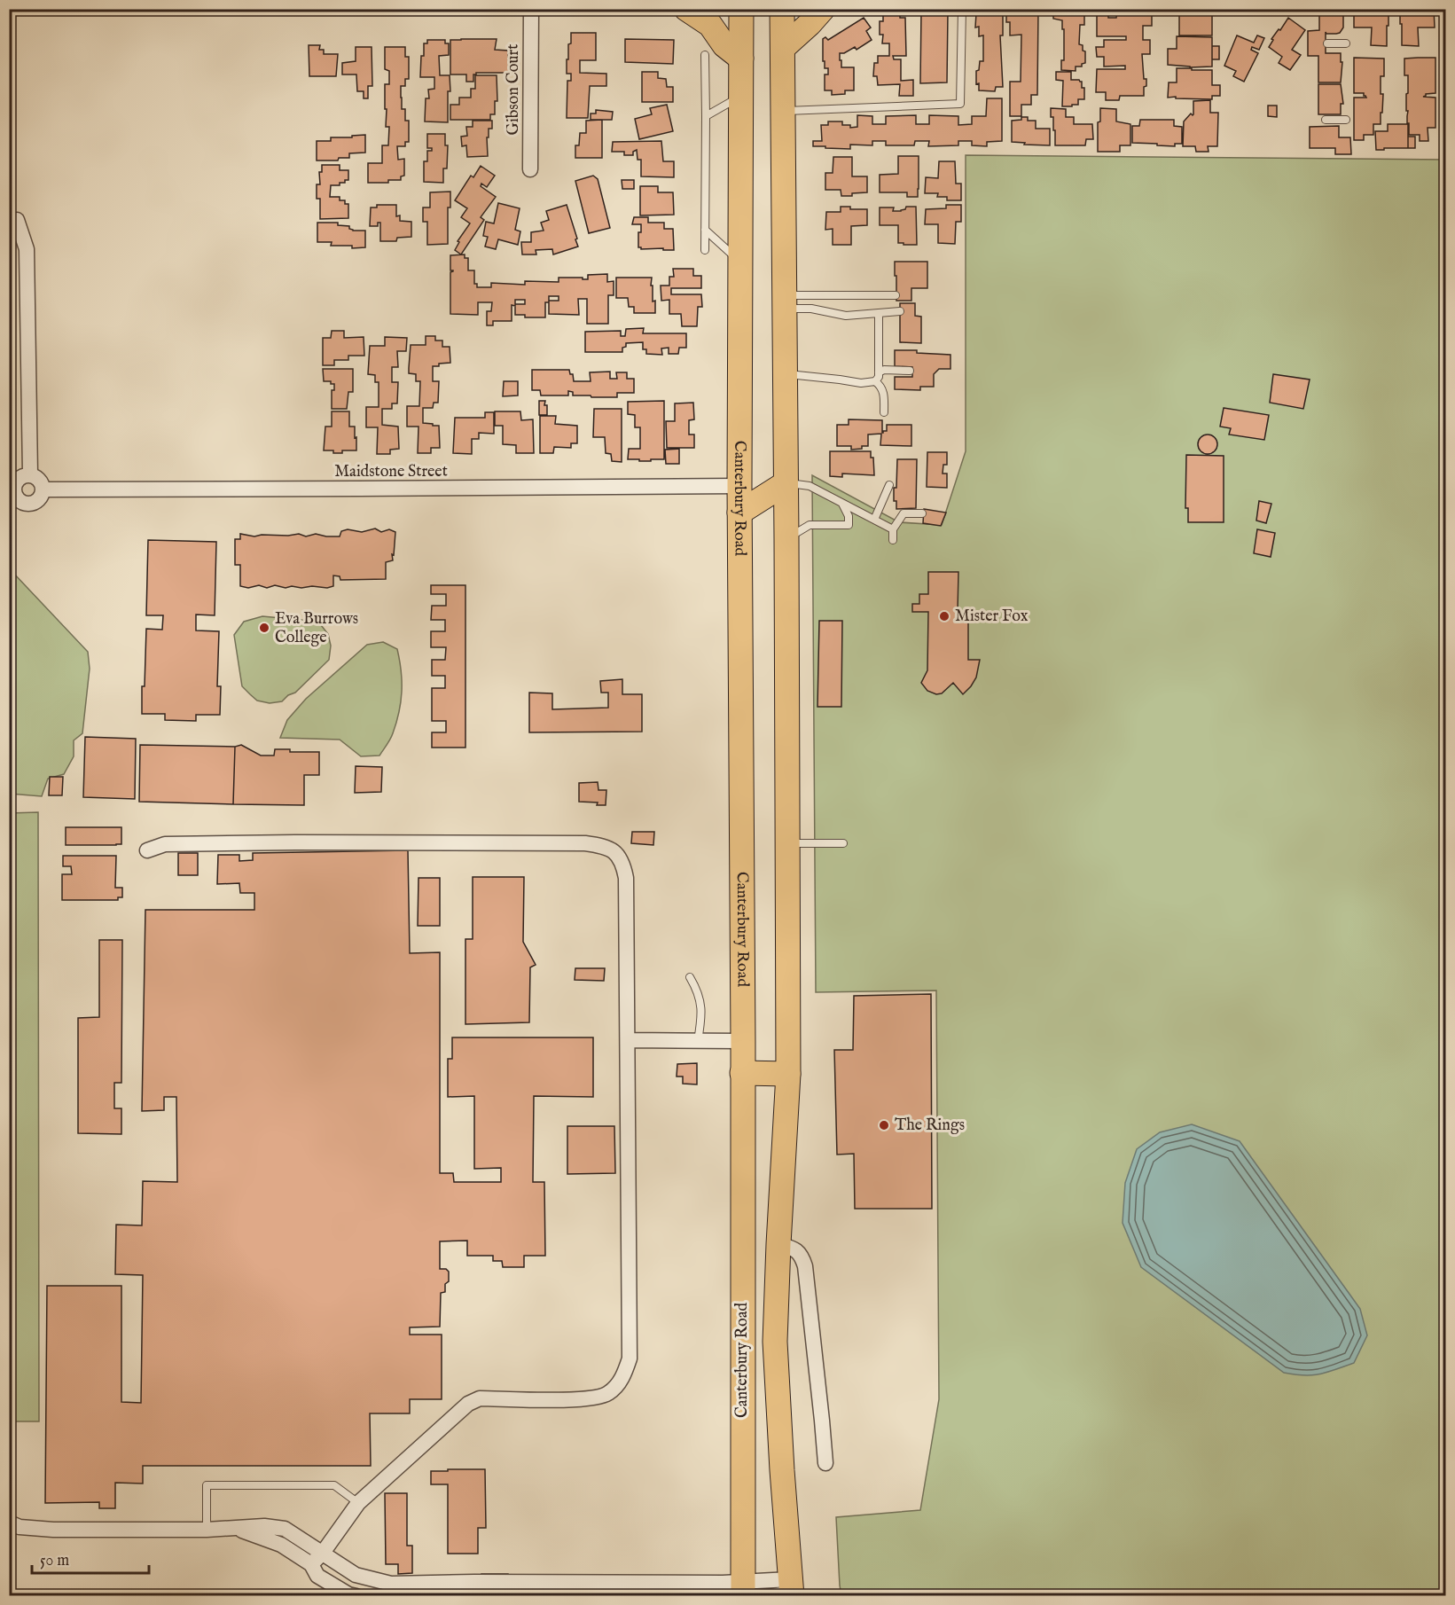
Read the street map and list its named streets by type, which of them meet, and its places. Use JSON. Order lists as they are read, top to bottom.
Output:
{
  "streets": {
    "main road": ["Canterbury Road"],
    "street": ["Gibson Court", "Maidstone Street"]
  },
  "crossings": [
    ["Maidstone Street", "Canterbury Road"]
  ],
  "places": ["Mister Fox", "Eva Burrows College", "The Rings"],
  "scale_bar": "50 m"
}
